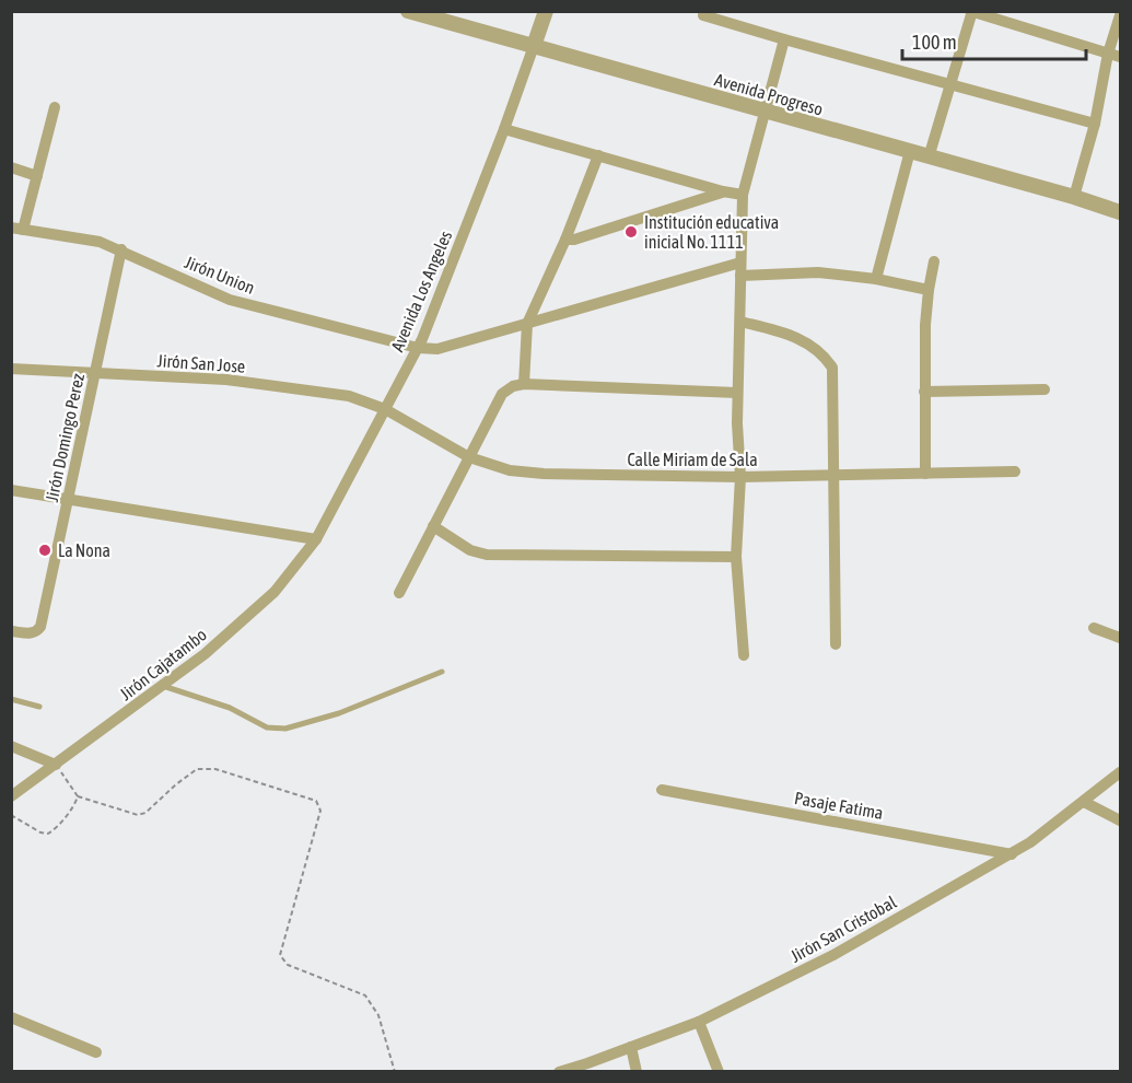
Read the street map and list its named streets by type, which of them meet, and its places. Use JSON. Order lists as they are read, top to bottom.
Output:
{
  "streets": {
    "street": [
      "Avenida Progreso",
      "Jirón Union",
      "Avenida Los Angeles",
      "Jirón San Jose",
      "Jirón Domingo Perez",
      "Calle Miriam de Sala",
      "Jirón Cajatambo",
      "Pasaje Fatima",
      "Jirón San Cristobal"
    ]
  },
  "crossings": [
    ["Avenida Progreso", "Avenida Los Angeles"],
    ["Jirón Union", "Avenida Los Angeles"],
    ["Jirón Union", "Jirón Domingo Perez"],
    ["Avenida Los Angeles", "Jirón San Jose"],
    ["Avenida Los Angeles", "Calle Miriam de Sala"],
    ["Avenida Los Angeles", "Jirón Cajatambo"],
    ["Jirón San Jose", "Jirón Domingo Perez"],
    ["Jirón San Jose", "Calle Miriam de Sala"],
    ["Pasaje Fatima", "Jirón San Cristobal"]
  ],
  "places": ["Institución educativa inicial No. 1111", "La Nona"],
  "scale_bar": "100 m"
}
